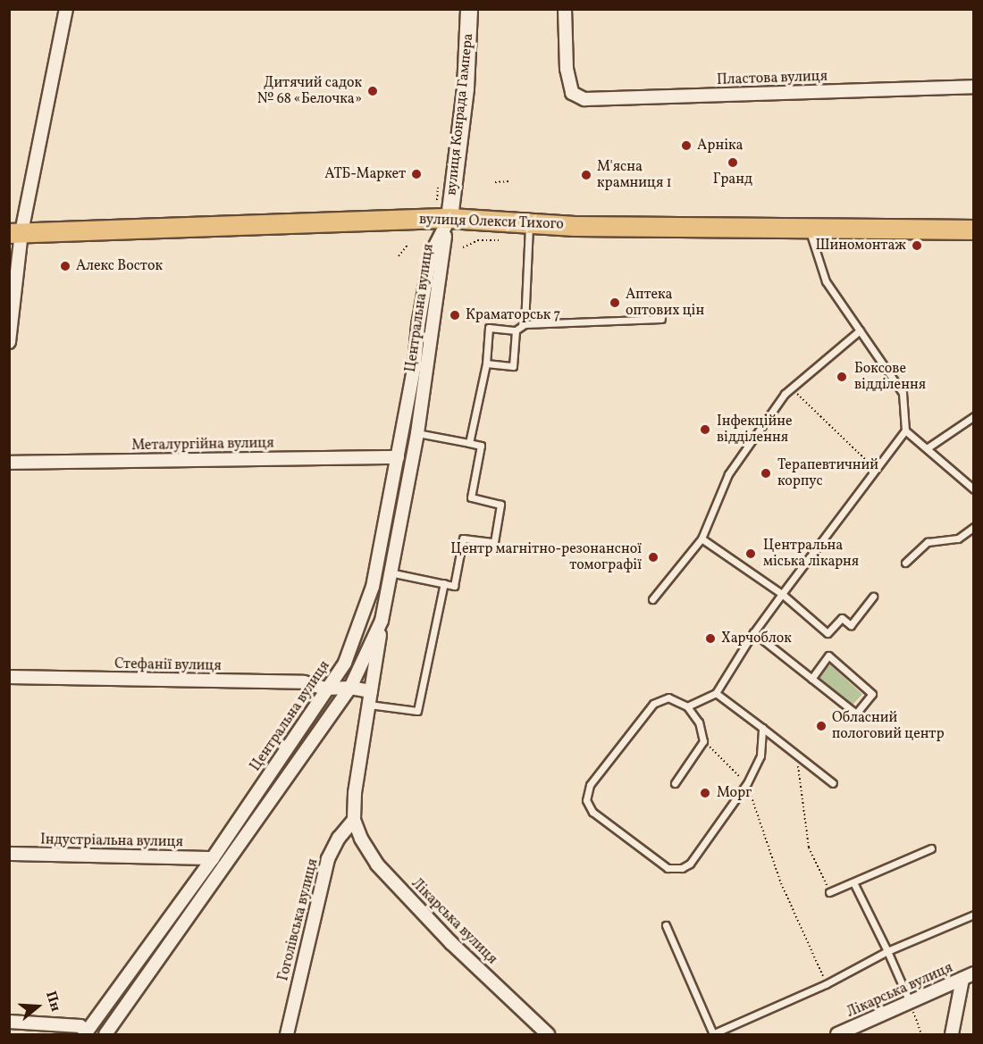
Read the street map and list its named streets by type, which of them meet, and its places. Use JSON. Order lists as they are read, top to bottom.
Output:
{
  "streets": {
    "main road": ["вулиця Конрада Гампера", "вулиця Олекси Тихого"],
    "street": [
      "Пластова вулиця",
      "Центральна вулиця",
      "Металургійна вулиця",
      "Стефанії вулиця",
      "Індустріальна вулиця",
      "Гоголівська вулиця",
      "Лікарська вулиця"
    ]
  },
  "crossings": [
    ["вулиця Конрада Гампера", "вулиця Олекси Тихого"],
    ["вулиця Конрада Гампера", "Центральна вулиця"],
    ["вулиця Олекси Тихого", "Центральна вулиця"],
    ["Центральна вулиця", "Металургійна вулиця"],
    ["Центральна вулиця", "Стефанії вулиця"],
    ["Центральна вулиця", "Індустріальна вулиця"],
    ["Гоголівська вулиця", "Лікарська вулиця"]
  ],
  "places": [
    "Дитячий садок № 68 «Белочка»",
    "Арніка",
    "Гранд",
    "АТБ-Маркет",
    "М'ясна крамниця 1",
    "Шиномонтаж",
    "Алекс Восток",
    "Аптека оптових цін",
    "Краматорськ 7",
    "Боксове відділення",
    "Інфекційне відділення",
    "Терапевтичний корпус",
    "Центральна міська лікарня",
    "Центр магнітно-резонансної томографії",
    "Харчоблок",
    "Обласний пологовий центр",
    "Морг"
  ],
  "north": "right"
}
